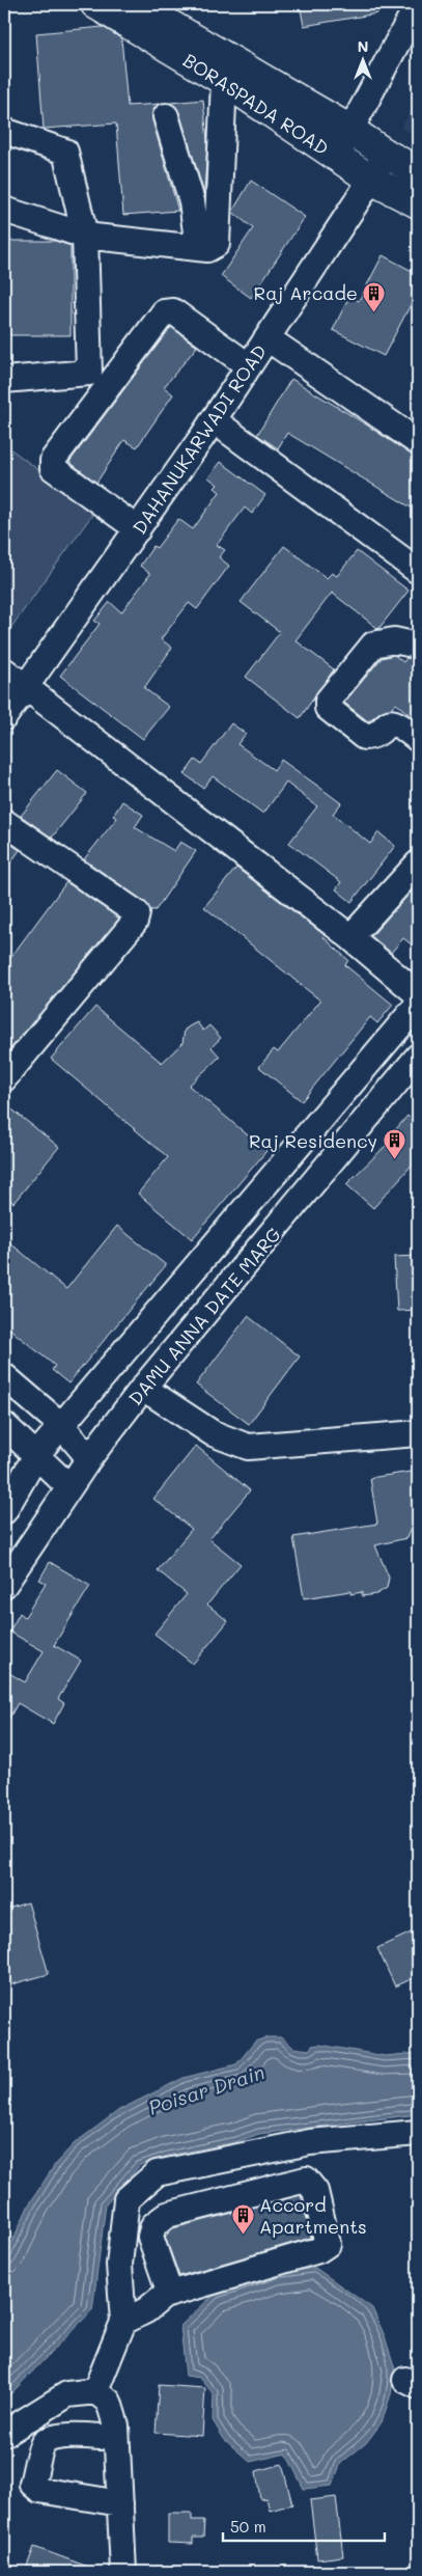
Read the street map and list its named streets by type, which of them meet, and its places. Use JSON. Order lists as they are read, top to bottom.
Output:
{
  "streets": {
    "main road": ["BORASPADA ROAD"],
    "street": ["DAHANUKARWADI ROAD", "DAMU ANNA DATE MARG"]
  },
  "crossings": [
    ["BORASPADA ROAD", "DAHANUKARWADI ROAD"]
  ],
  "water": ["Poisar Drain"],
  "places": {
    "building": ["Raj Arcade", "Raj Residency", "Accord Apartments"]
  },
  "scale_bar": "50 m",
  "north": "top"
}
